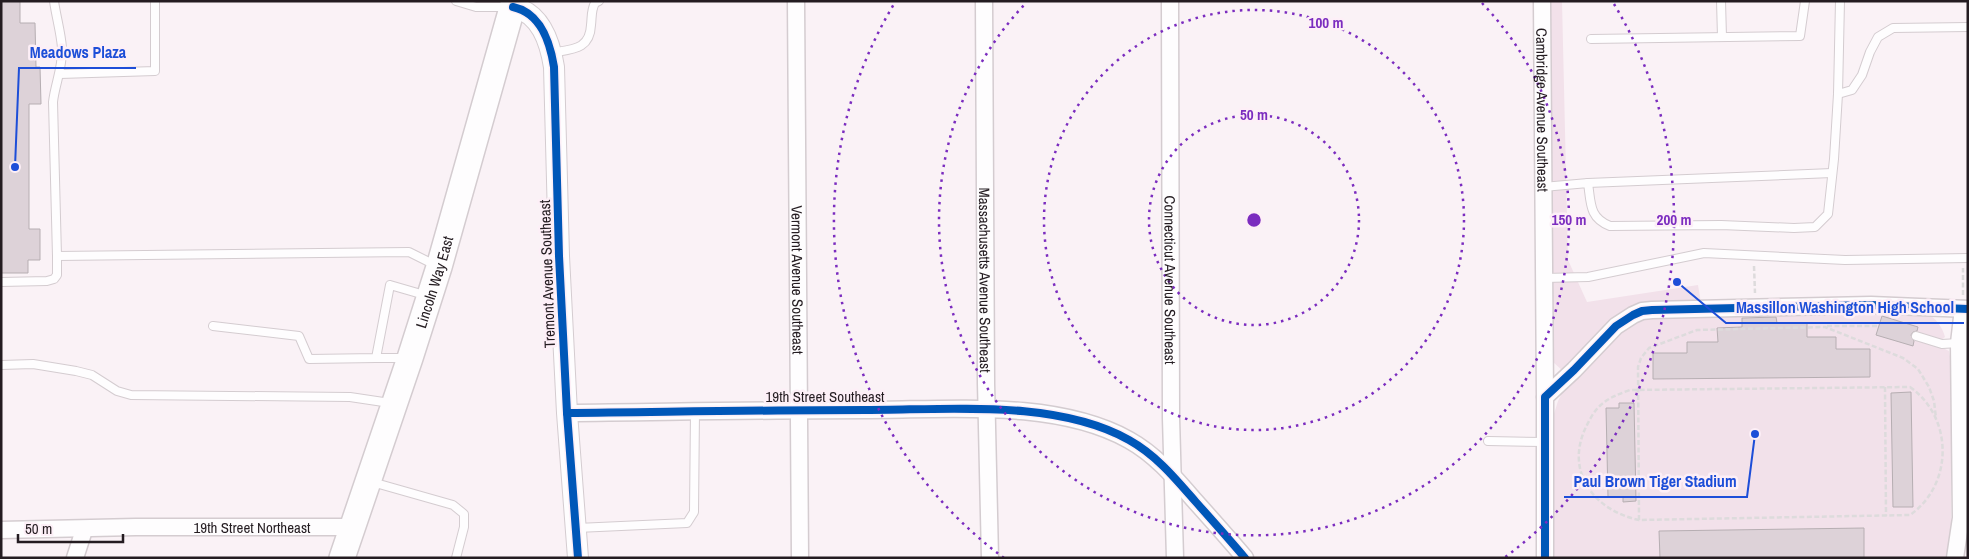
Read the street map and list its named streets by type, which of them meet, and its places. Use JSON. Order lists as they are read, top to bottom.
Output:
{
  "streets": {
    "main road": ["Lincoln Way East"],
    "street": [
      "Cambridge Avenue Southeast",
      "Tremont Avenue Southeast",
      "Vermont Avenue Southeast",
      "Massachusetts Avenue Southeast",
      "Connecticut Avenue Southeast",
      "19th Street Southeast",
      "19th Street Northeast"
    ]
  },
  "crossings": [
    ["Tremont Avenue Southeast", "Lincoln Way East"],
    ["Tremont Avenue Southeast", "19th Street Southeast"],
    ["Vermont Avenue Southeast", "19th Street Southeast"],
    ["Massachusetts Avenue Southeast", "19th Street Southeast"],
    ["Connecticut Avenue Southeast", "19th Street Southeast"],
    ["Lincoln Way East", "19th Street Northeast"]
  ],
  "places": ["Meadows Plaza", "Massillon Washington High School", "Paul Brown Tiger Stadium"],
  "scale_bar": "50 m",
  "rings": [
    "100 m",
    "50 m",
    "150 m",
    "200 m"
  ]
}
